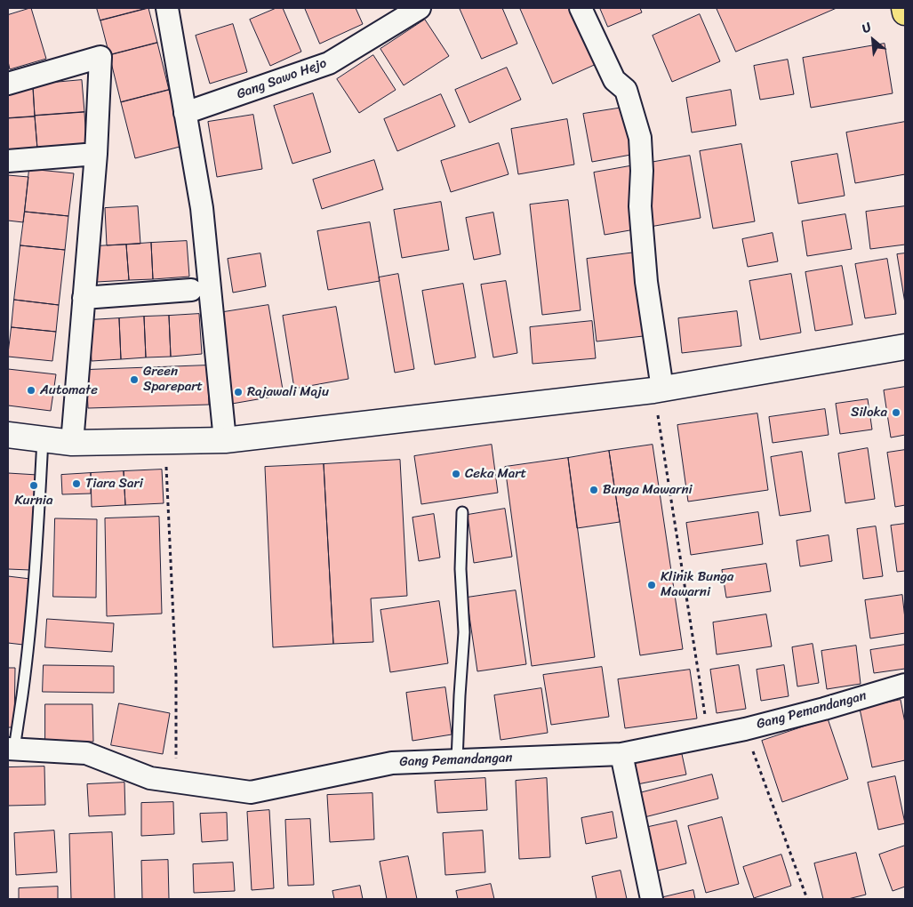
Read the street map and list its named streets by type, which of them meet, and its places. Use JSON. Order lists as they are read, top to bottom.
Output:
{
  "streets": {
    "street": ["Gang Sawo Hejo", "Gang Pemandangan"]
  },
  "places": [
    "Green Sparepart",
    "Automate",
    "Rajawali Maju",
    "Siloka",
    "Ceka Mart",
    "Tiara Sari",
    "Kurnia",
    "Bunga Mawarni",
    "Klinik Bunga Mawarni"
  ],
  "north": "top left"
}
